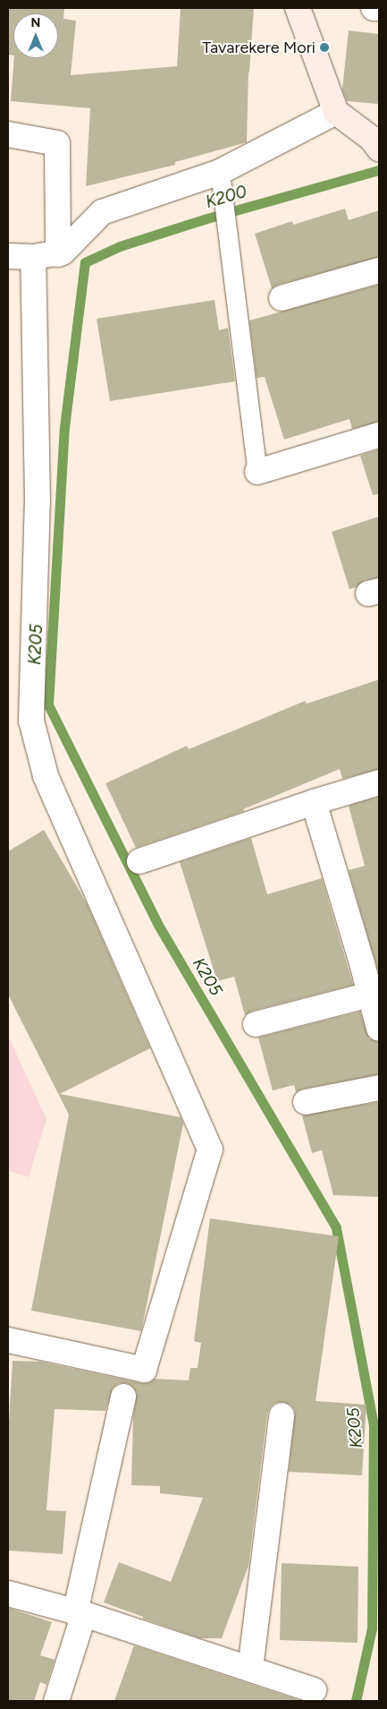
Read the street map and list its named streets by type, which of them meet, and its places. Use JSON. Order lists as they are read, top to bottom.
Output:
{
  "water": ["K200", "K205"],
  "places": ["Tavarekere Mori"],
  "north": "top"
}
